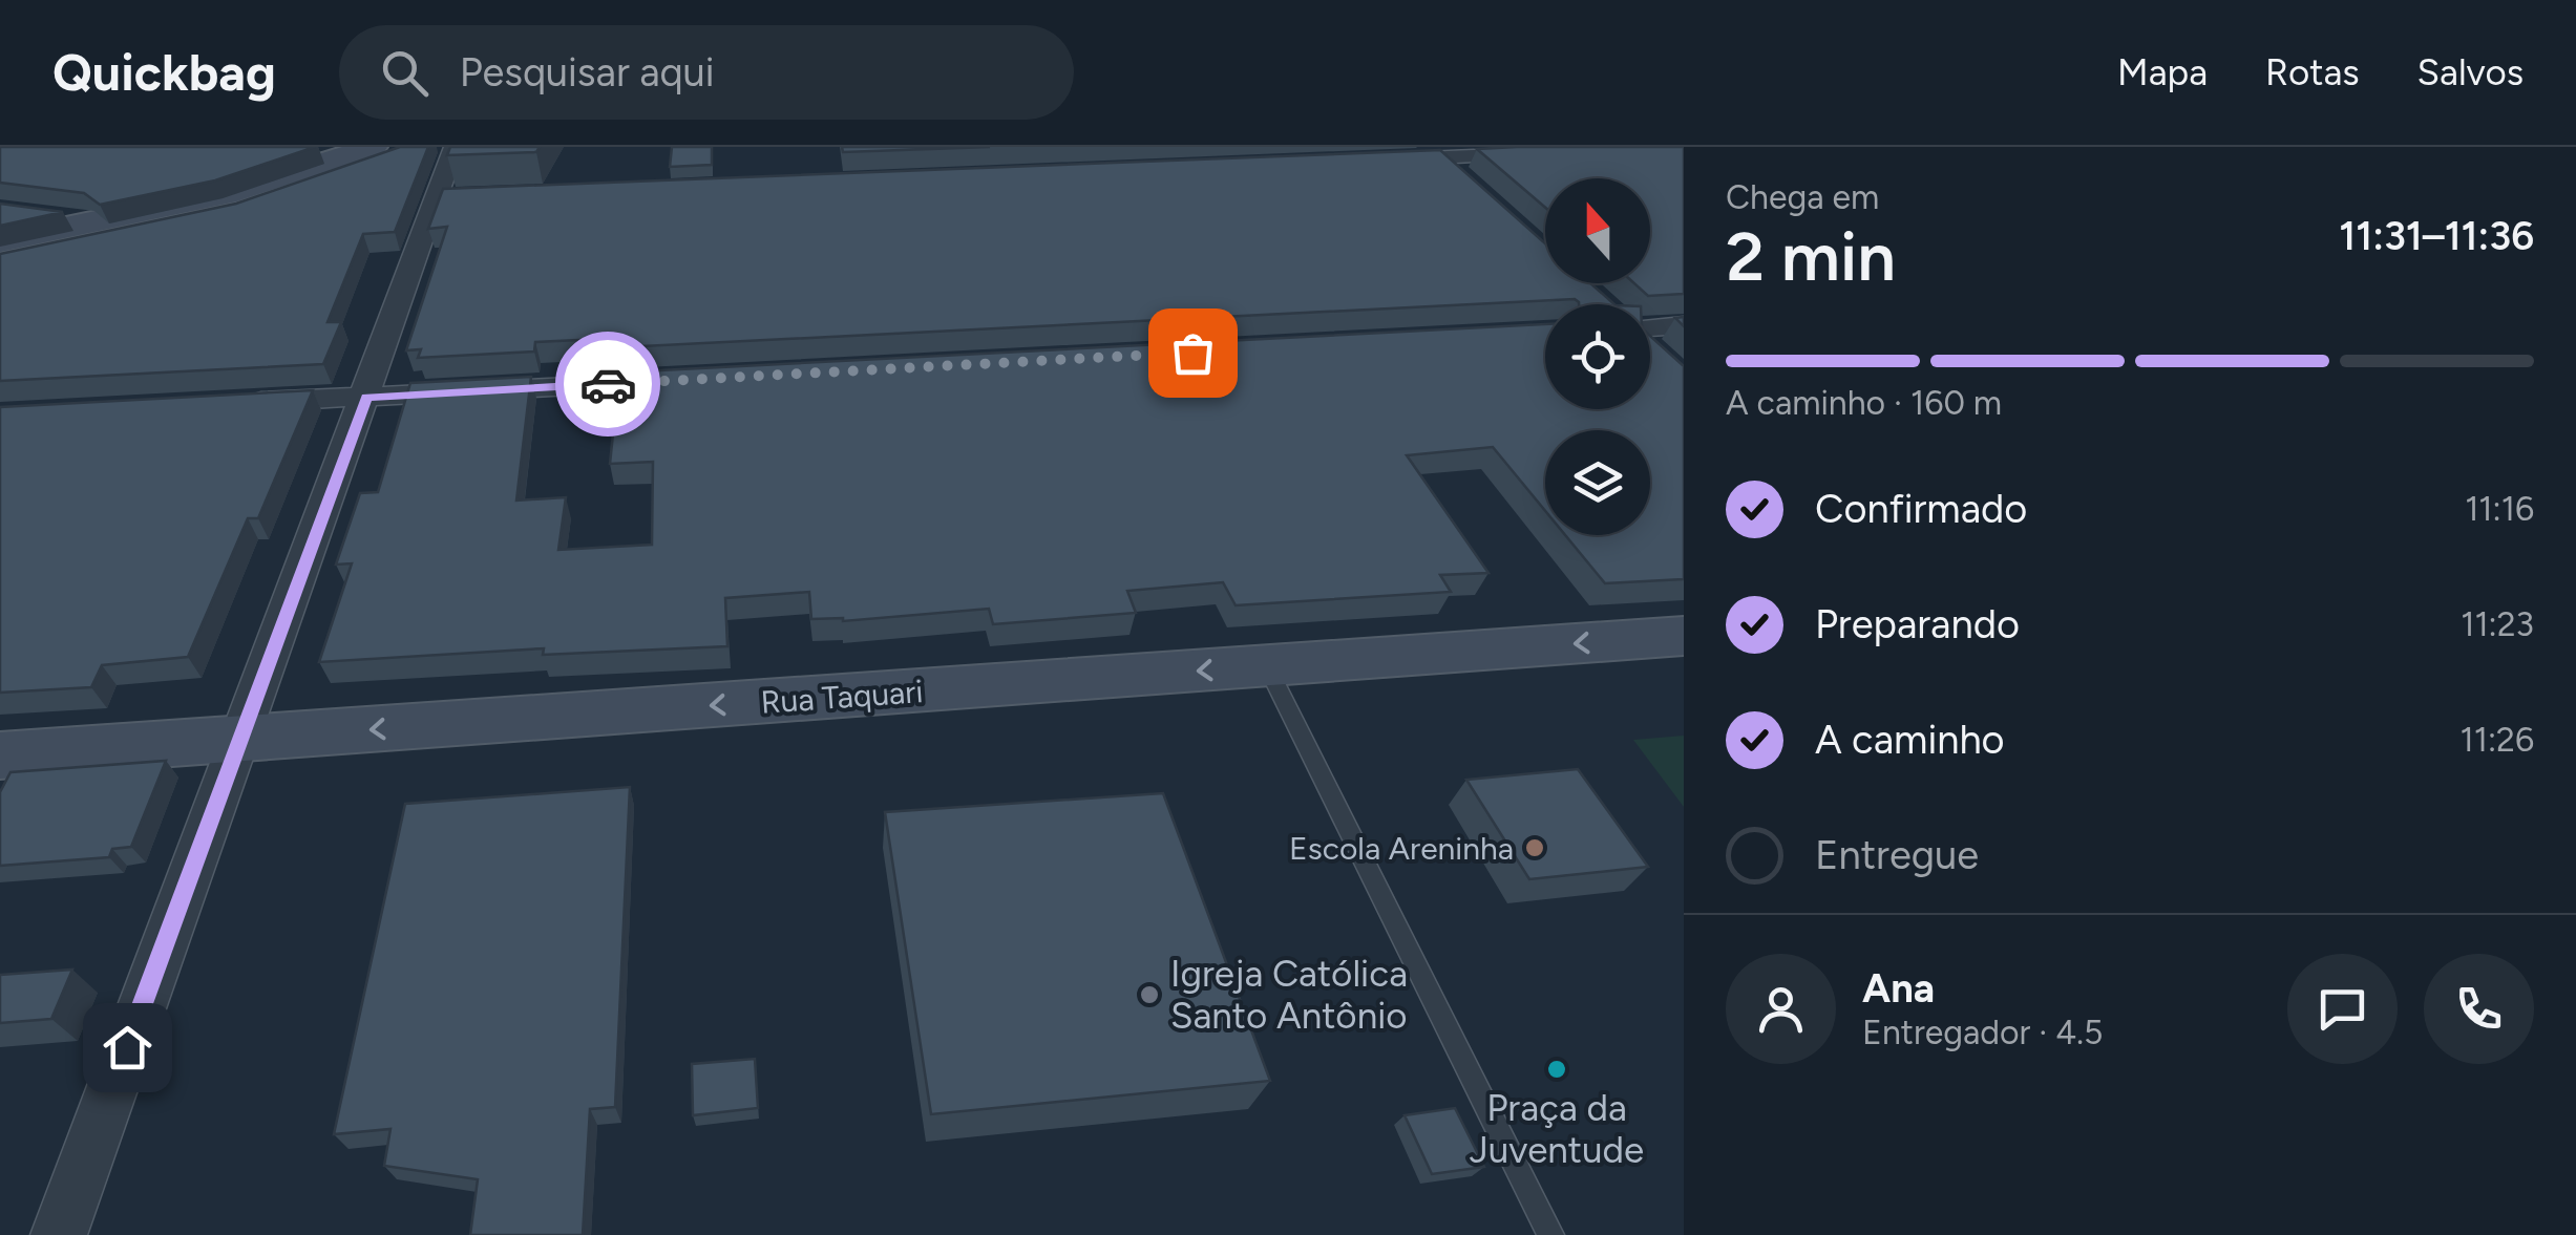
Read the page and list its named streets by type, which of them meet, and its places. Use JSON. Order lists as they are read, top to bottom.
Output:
{
  "streets": {
    "street": ["Rua Taquari"]
  },
  "places": ["Escola Areninha", "Igreja Católica Santo Antônio", "Praça da Juventude"],
  "north": "top",
  "page": {
    "header": "Quickbag",
    "search": "Pesquisar aqui",
    "nav": ["Mapa", "Rotas", "Salvos"],
    "heading": ["2 min", "Chega em", "11:31–11:36"],
    "panel": ["Ana", "Entregador · 4.5"],
    "bar": "A caminho · 160 m",
    "list": [
      ["Confirmado", "11:16"],
      ["Preparando", "11:23"],
      ["A caminho", "11:26"],
      "Entregue"
    ]
  }
}
